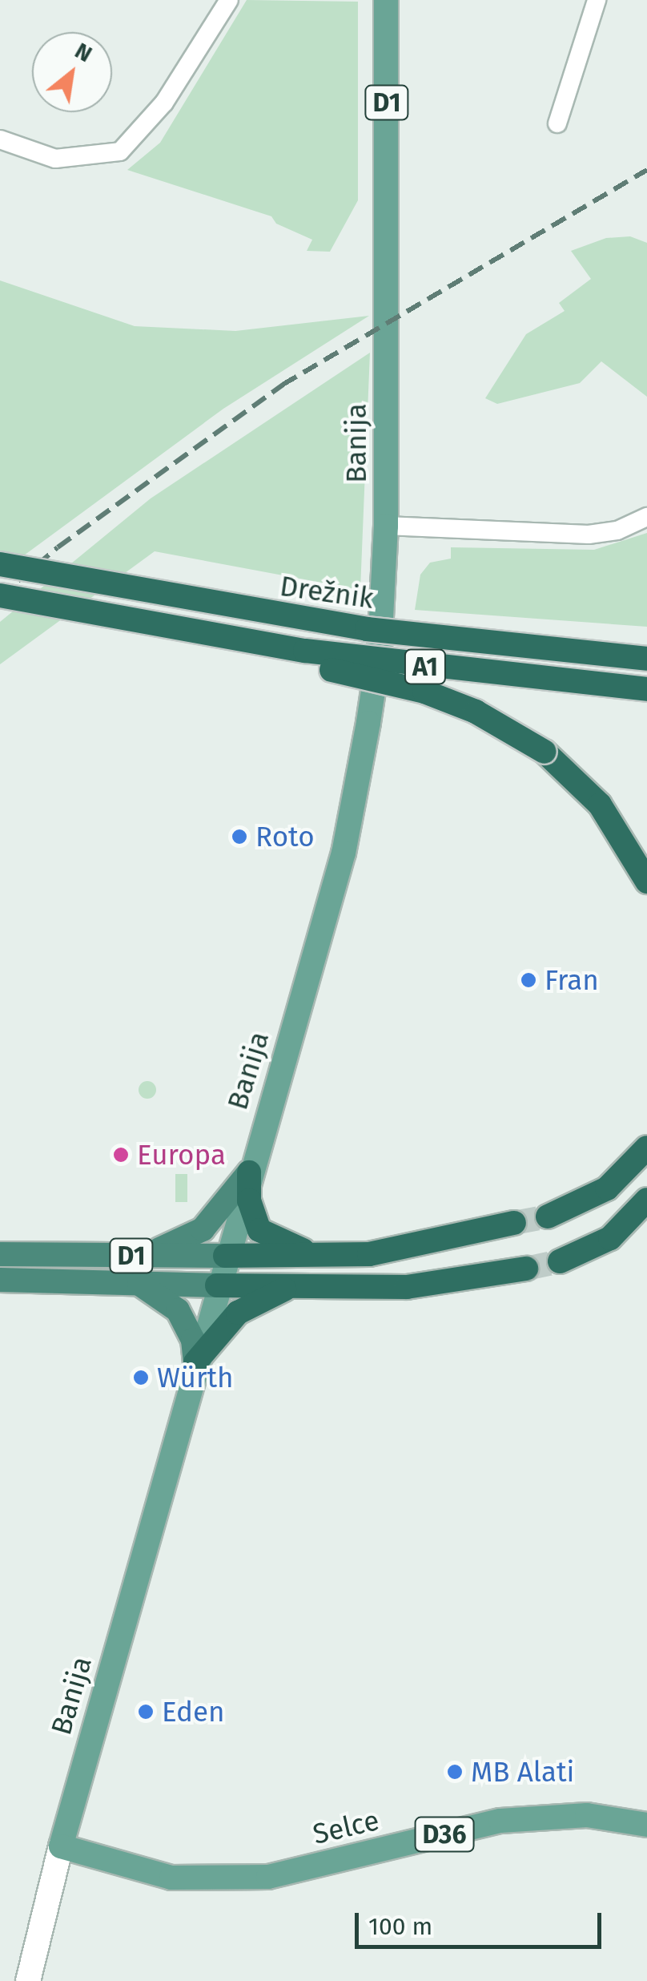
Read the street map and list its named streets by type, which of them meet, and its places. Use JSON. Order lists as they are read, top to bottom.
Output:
{
  "streets": {
    "highway": ["D1", "Drežnik", "A1"],
    "main road": ["Banija", "Selce", "D36"]
  },
  "crossings": [
    ["D1", "Banija"],
    ["Banija", "Selce"]
  ],
  "places": [
    "Roto",
    "Fran",
    "Europa",
    "Würth",
    "Eden",
    "MB Alati"
  ],
  "scale_bar": "100 m",
  "north": "top right"
}
